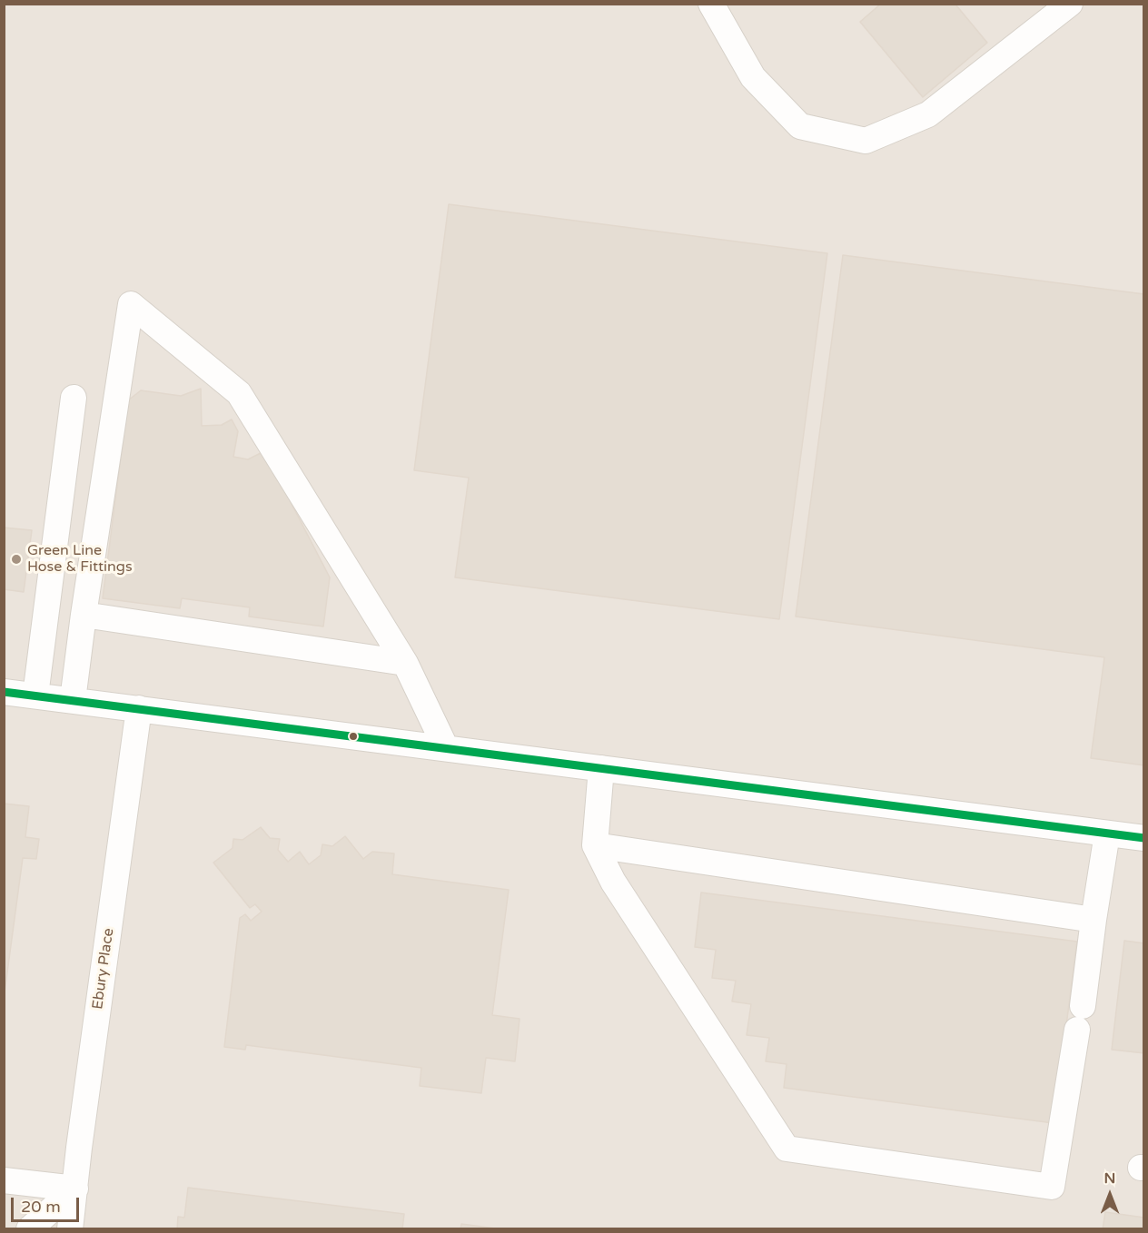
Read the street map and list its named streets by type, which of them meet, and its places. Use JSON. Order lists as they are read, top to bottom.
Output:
{
  "streets": {
    "street": ["Ebury Place"]
  },
  "places": ["Green Line Hose & Fittings"],
  "scale_bar": "20 m",
  "north": "top"
}
